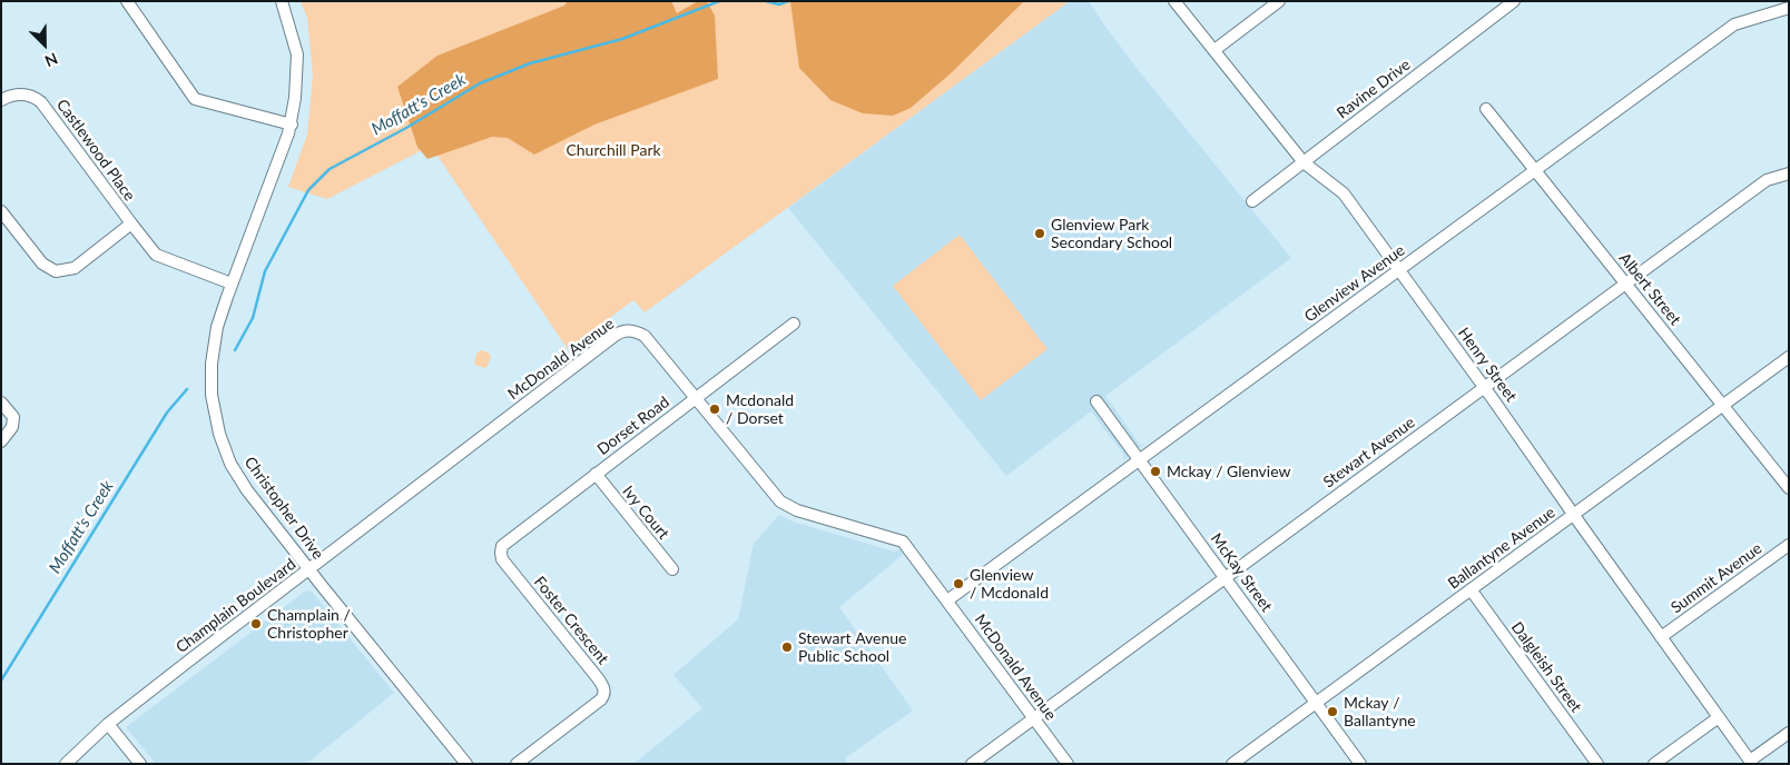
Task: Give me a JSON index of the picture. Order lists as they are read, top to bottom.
{
  "streets": {
    "street": [
      "Ravine Drive",
      "Castlewood Place",
      "Glenview Avenue",
      "Albert Street",
      "McDonald Avenue",
      "Henry Street",
      "Dorset Road",
      "Stewart Avenue",
      "Christopher Drive",
      "Ivy Court",
      "Ballantyne Avenue",
      "McKay Street",
      "Summit Avenue",
      "Champlain Boulevard",
      "Foster Crescent",
      "Dalgleish Street"
    ]
  },
  "crossings": [
    ["Ravine Drive", "Henry Street"],
    ["Castlewood Place", "Christopher Drive"],
    ["Glenview Avenue", "Albert Street"],
    ["Glenview Avenue", "McDonald Avenue"],
    ["Glenview Avenue", "Henry Street"],
    ["Glenview Avenue", "McKay Street"],
    ["Albert Street", "Stewart Avenue"],
    ["Albert Street", "Ballantyne Avenue"],
    ["McDonald Avenue", "Dorset Road"],
    ["McDonald Avenue", "Stewart Avenue"],
    ["McDonald Avenue", "Champlain Boulevard"],
    ["Henry Street", "Stewart Avenue"],
    ["Henry Street", "Ballantyne Avenue"],
    ["Henry Street", "Summit Avenue"],
    ["Dorset Road", "Ivy Court"],
    ["Dorset Road", "Foster Crescent"],
    ["Stewart Avenue", "McKay Street"],
    ["Christopher Drive", "Champlain Boulevard"],
    ["Ballantyne Avenue", "McKay Street"],
    ["Ballantyne Avenue", "Dalgleish Street"]
  ],
  "water": ["Moffatt's Creek"],
  "parks": ["Churchill Park"],
  "places": [
    "Glenview Park Secondary School",
    "Mcdonald / Dorset",
    "Mckay / Glenview",
    "Glenview / Mcdonald",
    "Champlain / Christopher",
    "Stewart Avenue Public School",
    "Mckay / Ballantyne"
  ],
  "north": "bottom right"
}
